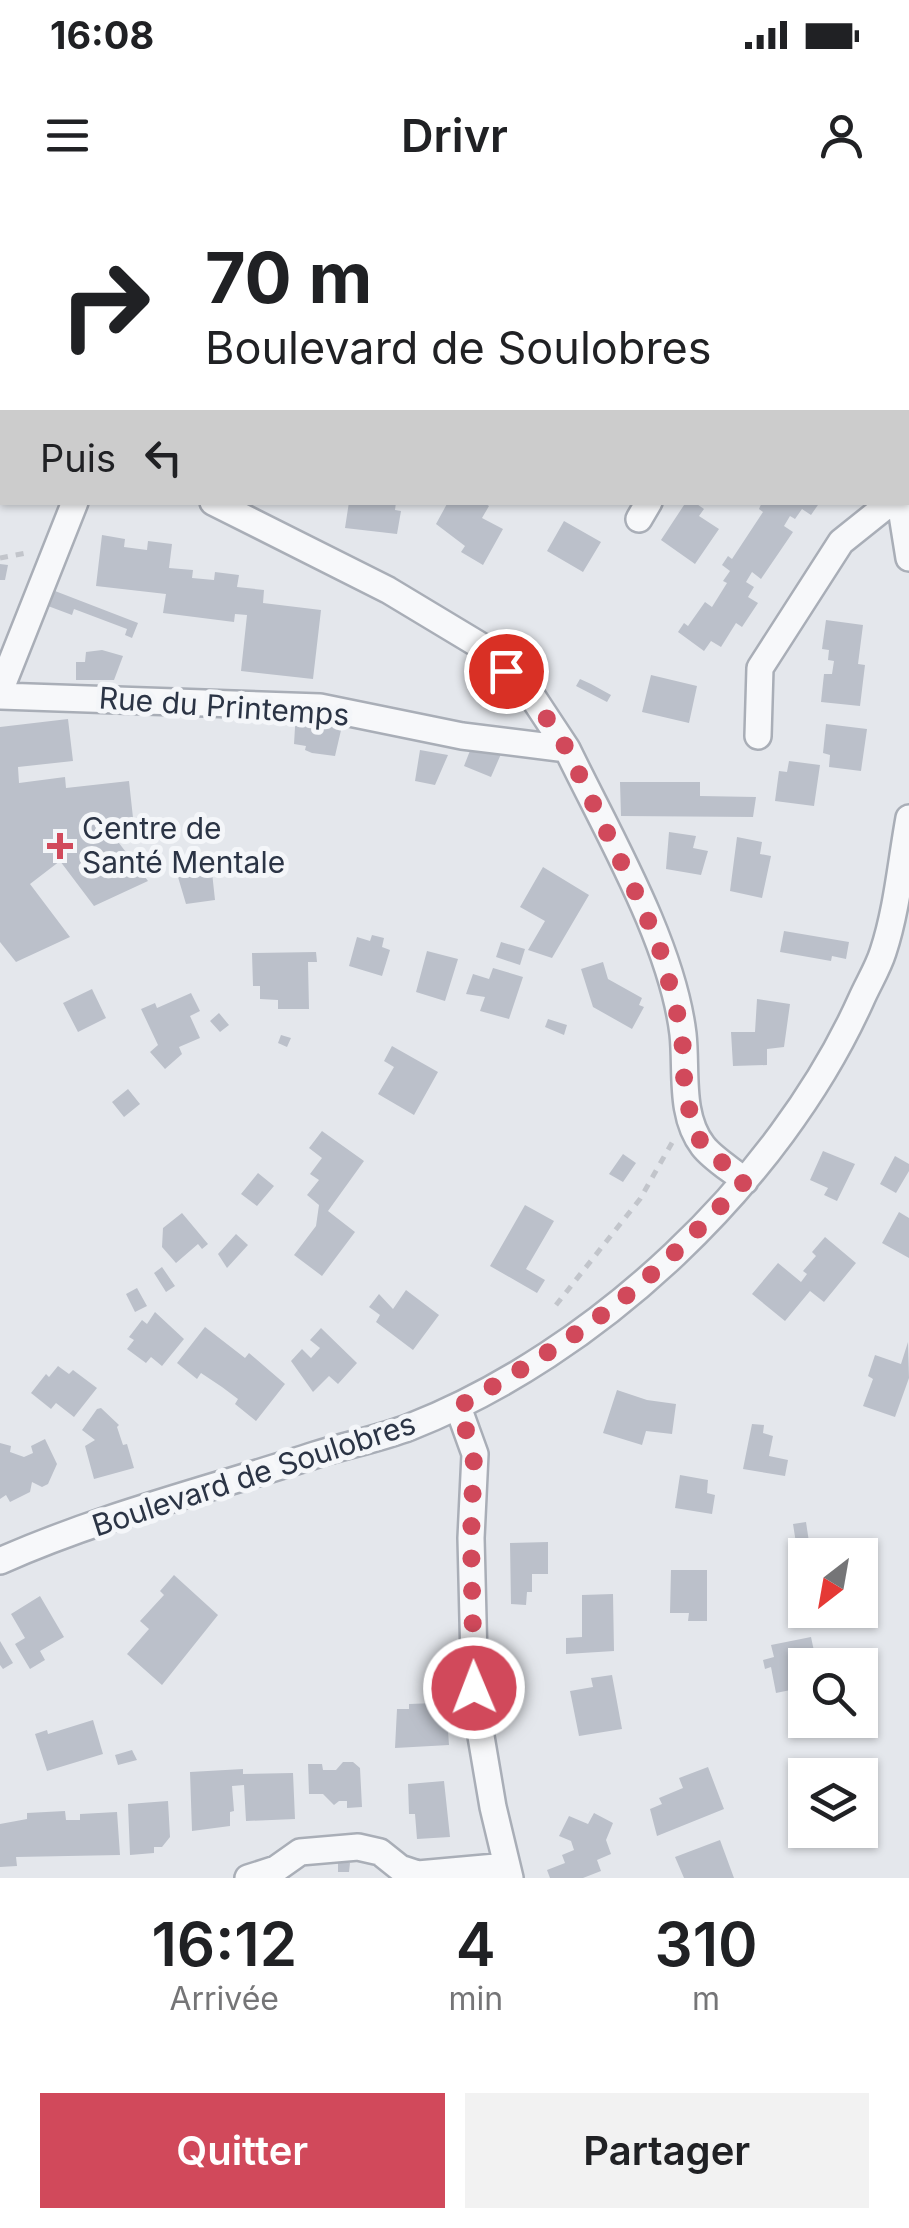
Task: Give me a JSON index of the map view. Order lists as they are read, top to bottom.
{
  "streets": {
    "street": ["Rue du Printemps", "Boulevard de Soulobres"]
  },
  "places": {
    "health": ["Centre de Santé Mentale"]
  },
  "north": "bottom left",
  "page": {
    "status": "16:08",
    "header": "Drivr",
    "turn": ["70 m", "Boulevard de Soulobres"],
    "then": "Puis",
    "eta": [
      "16:12",
      "Arrivée",
      "4",
      "min",
      "310",
      "m"
    ],
    "buttons": ["Quitter", "Partager"]
  }
}
